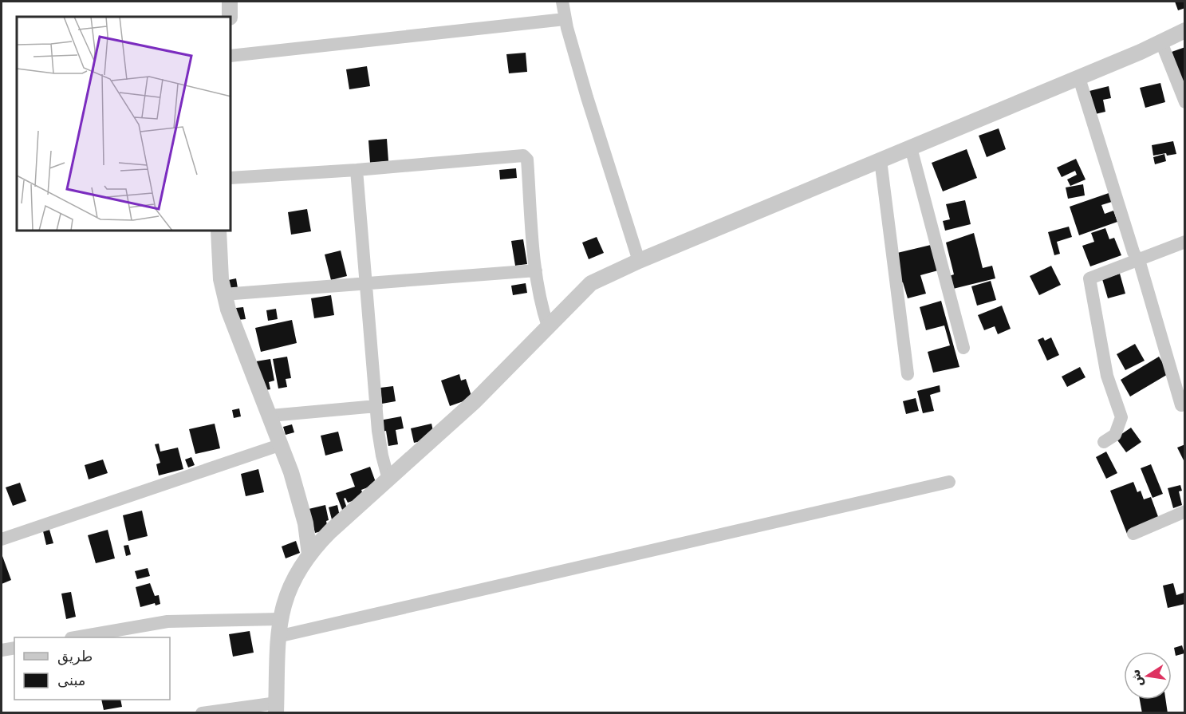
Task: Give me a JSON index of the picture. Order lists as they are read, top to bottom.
{
  "legend": ["طريق", "مبنى"],
  "north": "left"
}
